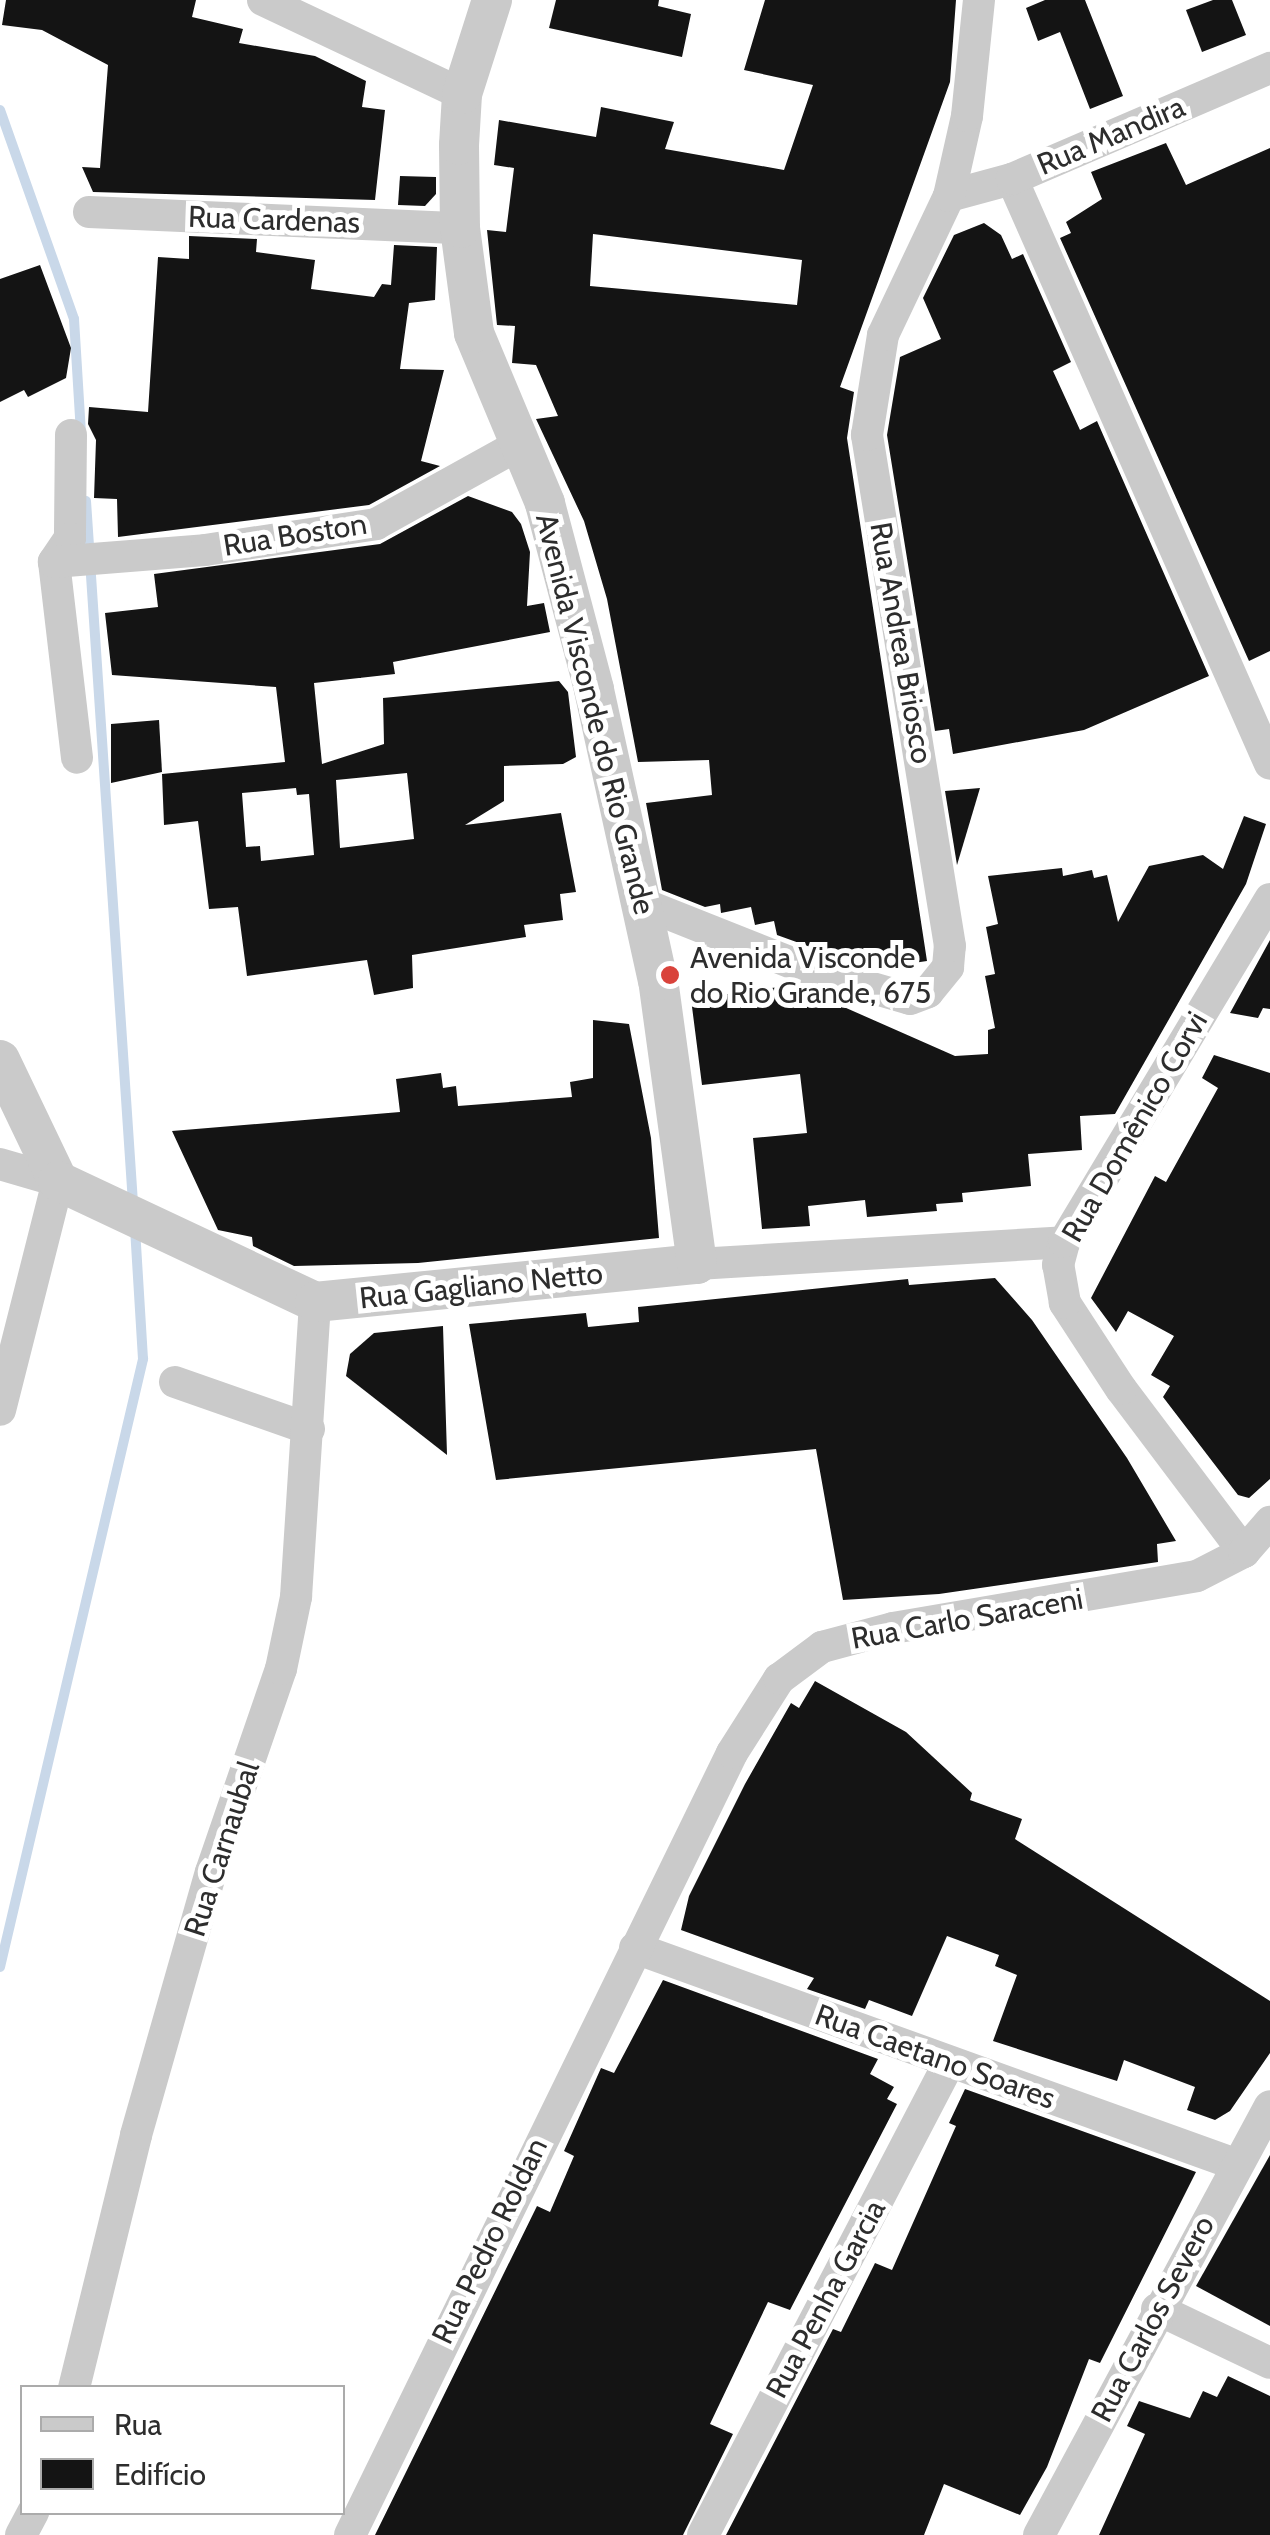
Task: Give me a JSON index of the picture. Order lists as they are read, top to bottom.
{
  "streets": {
    "street": [
      "Rua Mandira",
      "Rua Cardenas",
      "Rua Boston",
      "Rua Andrea Briosco",
      "Avenida Visconde do Rio Grande",
      "Rua Domênico Corvi",
      "Rua Gagliano Netto",
      "Rua Carlo Saraceni",
      "Rua Carnaubal",
      "Rua Caetano Soares",
      "Rua Pedro Roldan",
      "Rua Penha Garcia",
      "Rua Carlos Severo"
    ]
  },
  "crossings": [
    ["Rua Mandira", "Rua Andrea Briosco"],
    ["Rua Cardenas", "Avenida Visconde do Rio Grande"],
    ["Rua Boston", "Avenida Visconde do Rio Grande"],
    ["Rua Andrea Briosco", "Avenida Visconde do Rio Grande"],
    ["Avenida Visconde do Rio Grande", "Rua Gagliano Netto"],
    ["Rua Domênico Corvi", "Rua Gagliano Netto"],
    ["Rua Domênico Corvi", "Rua Carlo Saraceni"],
    ["Rua Gagliano Netto", "Rua Carnaubal"],
    ["Rua Carlo Saraceni", "Rua Caetano Soares"],
    ["Rua Carlo Saraceni", "Rua Pedro Roldan"],
    ["Rua Caetano Soares", "Rua Pedro Roldan"],
    ["Rua Caetano Soares", "Rua Penha Garcia"],
    ["Rua Caetano Soares", "Rua Carlos Severo"]
  ],
  "places": ["Avenida Visconde do Rio Grande, 675"],
  "legend": ["Rua", "Edifício"]
}
